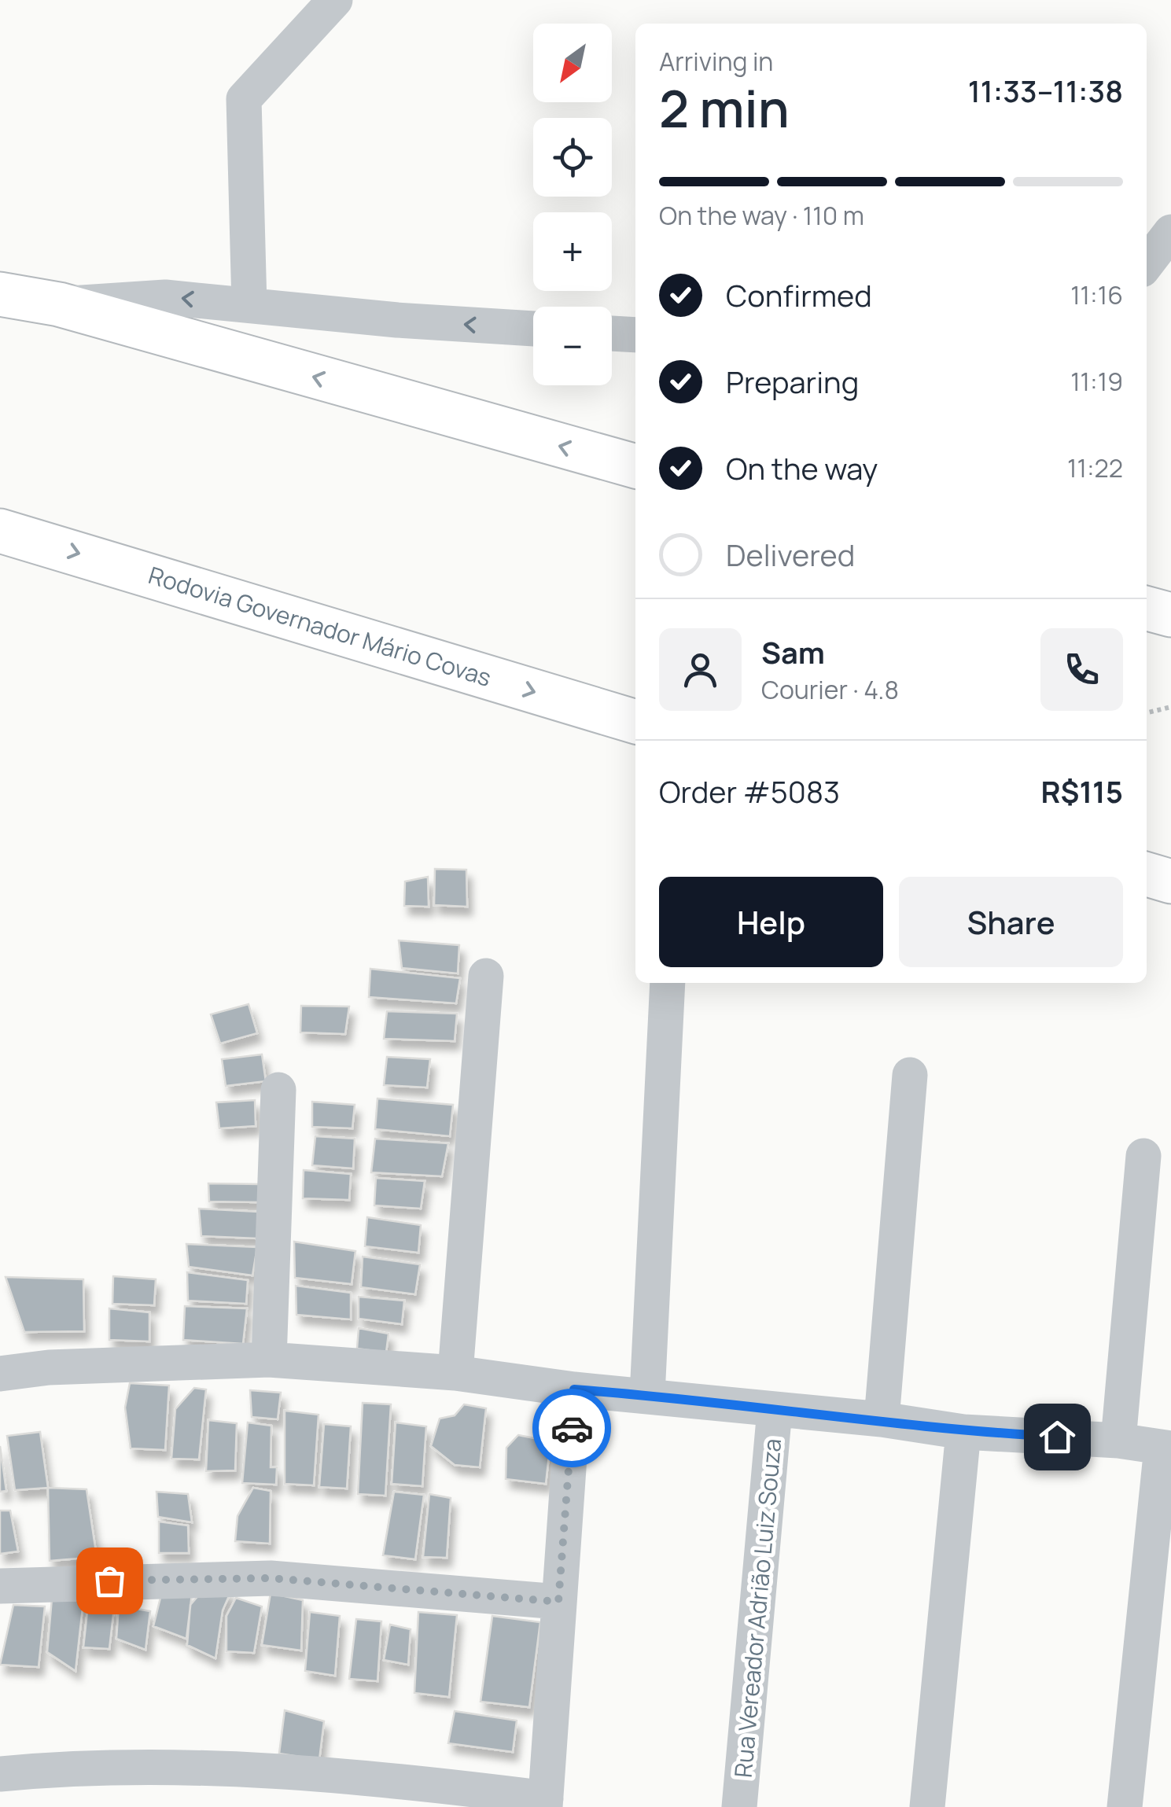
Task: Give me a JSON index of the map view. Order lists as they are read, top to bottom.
{
  "streets": {
    "highway": ["Rodovia Governador Mário Covas"],
    "street": ["Rua Vereador Adrião Luiz Souza"]
  },
  "north": "bottom left",
  "page": {
    "map_buttons": ["+", "−"],
    "heading": ["2 min", "Arriving in", "11:33–11:38"],
    "panel": [
      "Sam",
      "Courier · 4.8",
      "Order #5083",
      "R$115"
    ],
    "bar": "On the way · 110 m",
    "list": [
      ["Confirmed", "11:16"],
      ["Preparing", "11:19"],
      ["On the way", "11:22"],
      "Delivered"
    ],
    "buttons": ["Help", "Share"]
  }
}
